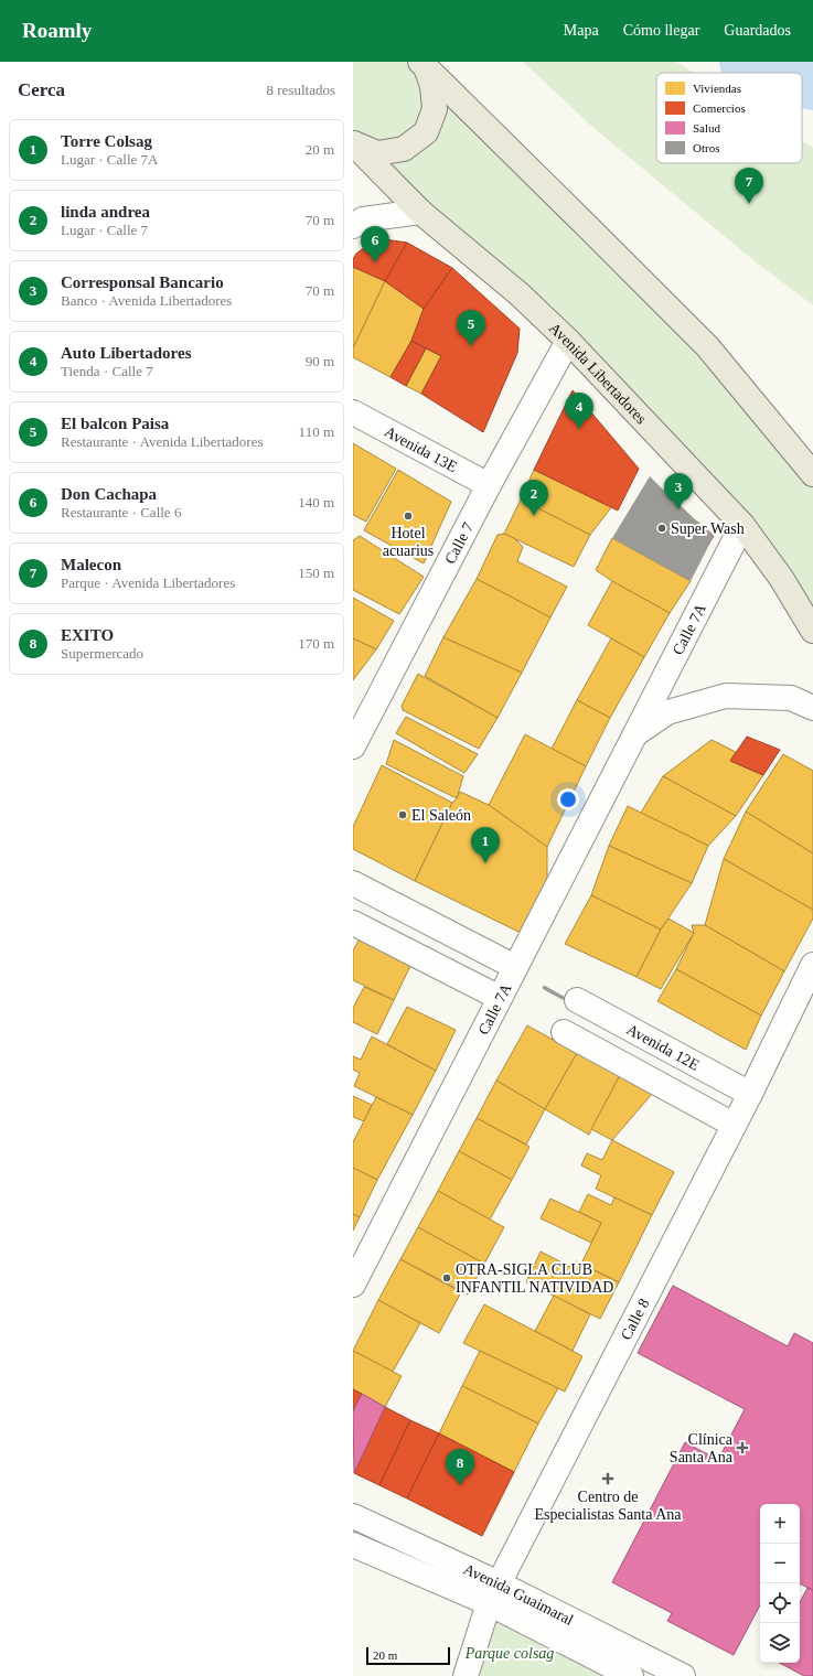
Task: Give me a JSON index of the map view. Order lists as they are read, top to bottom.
{
  "streets": {
    "main road": ["Avenida Libertadores"],
    "street": [
      "Avenida 13E",
      "Calle 7",
      "Calle 7A",
      "Avenida 12E",
      "Calle 8",
      "Avenida Guaimaral"
    ]
  },
  "crossings": [
    ["Avenida Libertadores", "Calle 7"],
    ["Avenida Libertadores", "Calle 7A"],
    ["Avenida 13E", "Calle 7"],
    ["Avenida 12E", "Calle 8"],
    ["Calle 8", "Avenida Guaimaral"]
  ],
  "parks": ["Parque colsag"],
  "places": {
    "other": [
      "Hotel acuarius",
      "Super Wash",
      "El Saleón",
      "OTRA-SIGLA CLUB INFANTIL NATIVIDAD"
    ],
    "health": ["Clínica Santa Ana", "Centro de Especialistas Santa Ana"]
  },
  "legend": [
    "Viviendas",
    "Comercios",
    "Salud",
    "Otros"
  ],
  "scale_bar": "20 m",
  "page": {
    "header": "Roamly",
    "nav": ["Mapa", "Cómo llegar", "Guardados"],
    "heading": ["Cerca", "8 resultados"],
    "list": [
      {
        "mark": "1",
        "name": "Torre Colsag",
        "note": "Lugar · Calle 7A",
        "value": "20 m"
      },
      {
        "mark": "2",
        "name": "linda andrea",
        "note": "Lugar · Calle 7",
        "value": "70 m"
      },
      {
        "mark": "3",
        "name": "Corresponsal Bancario",
        "note": "Banco · Avenida Libertadores",
        "value": "70 m"
      },
      {
        "mark": "4",
        "name": "Auto Libertadores",
        "note": "Tienda · Calle 7",
        "value": "90 m"
      },
      {
        "mark": "5",
        "name": "El balcon Paisa",
        "note": "Restaurante · Avenida Libertadores",
        "value": "110 m"
      },
      {
        "mark": "6",
        "name": "Don Cachapa",
        "note": "Restaurante · Calle 6",
        "value": "140 m"
      },
      {
        "mark": "7",
        "name": "Malecon",
        "note": "Parque · Avenida Libertadores",
        "value": "150 m"
      },
      {
        "mark": "8",
        "name": "EXITO",
        "note": "Supermercado",
        "value": "170 m"
      }
    ],
    "pins": [
      "7",
      "6",
      "5",
      "4",
      "3",
      "2",
      "1",
      "8"
    ],
    "map_buttons": ["+", "−"],
    "scale": "20 m"
  }
}
